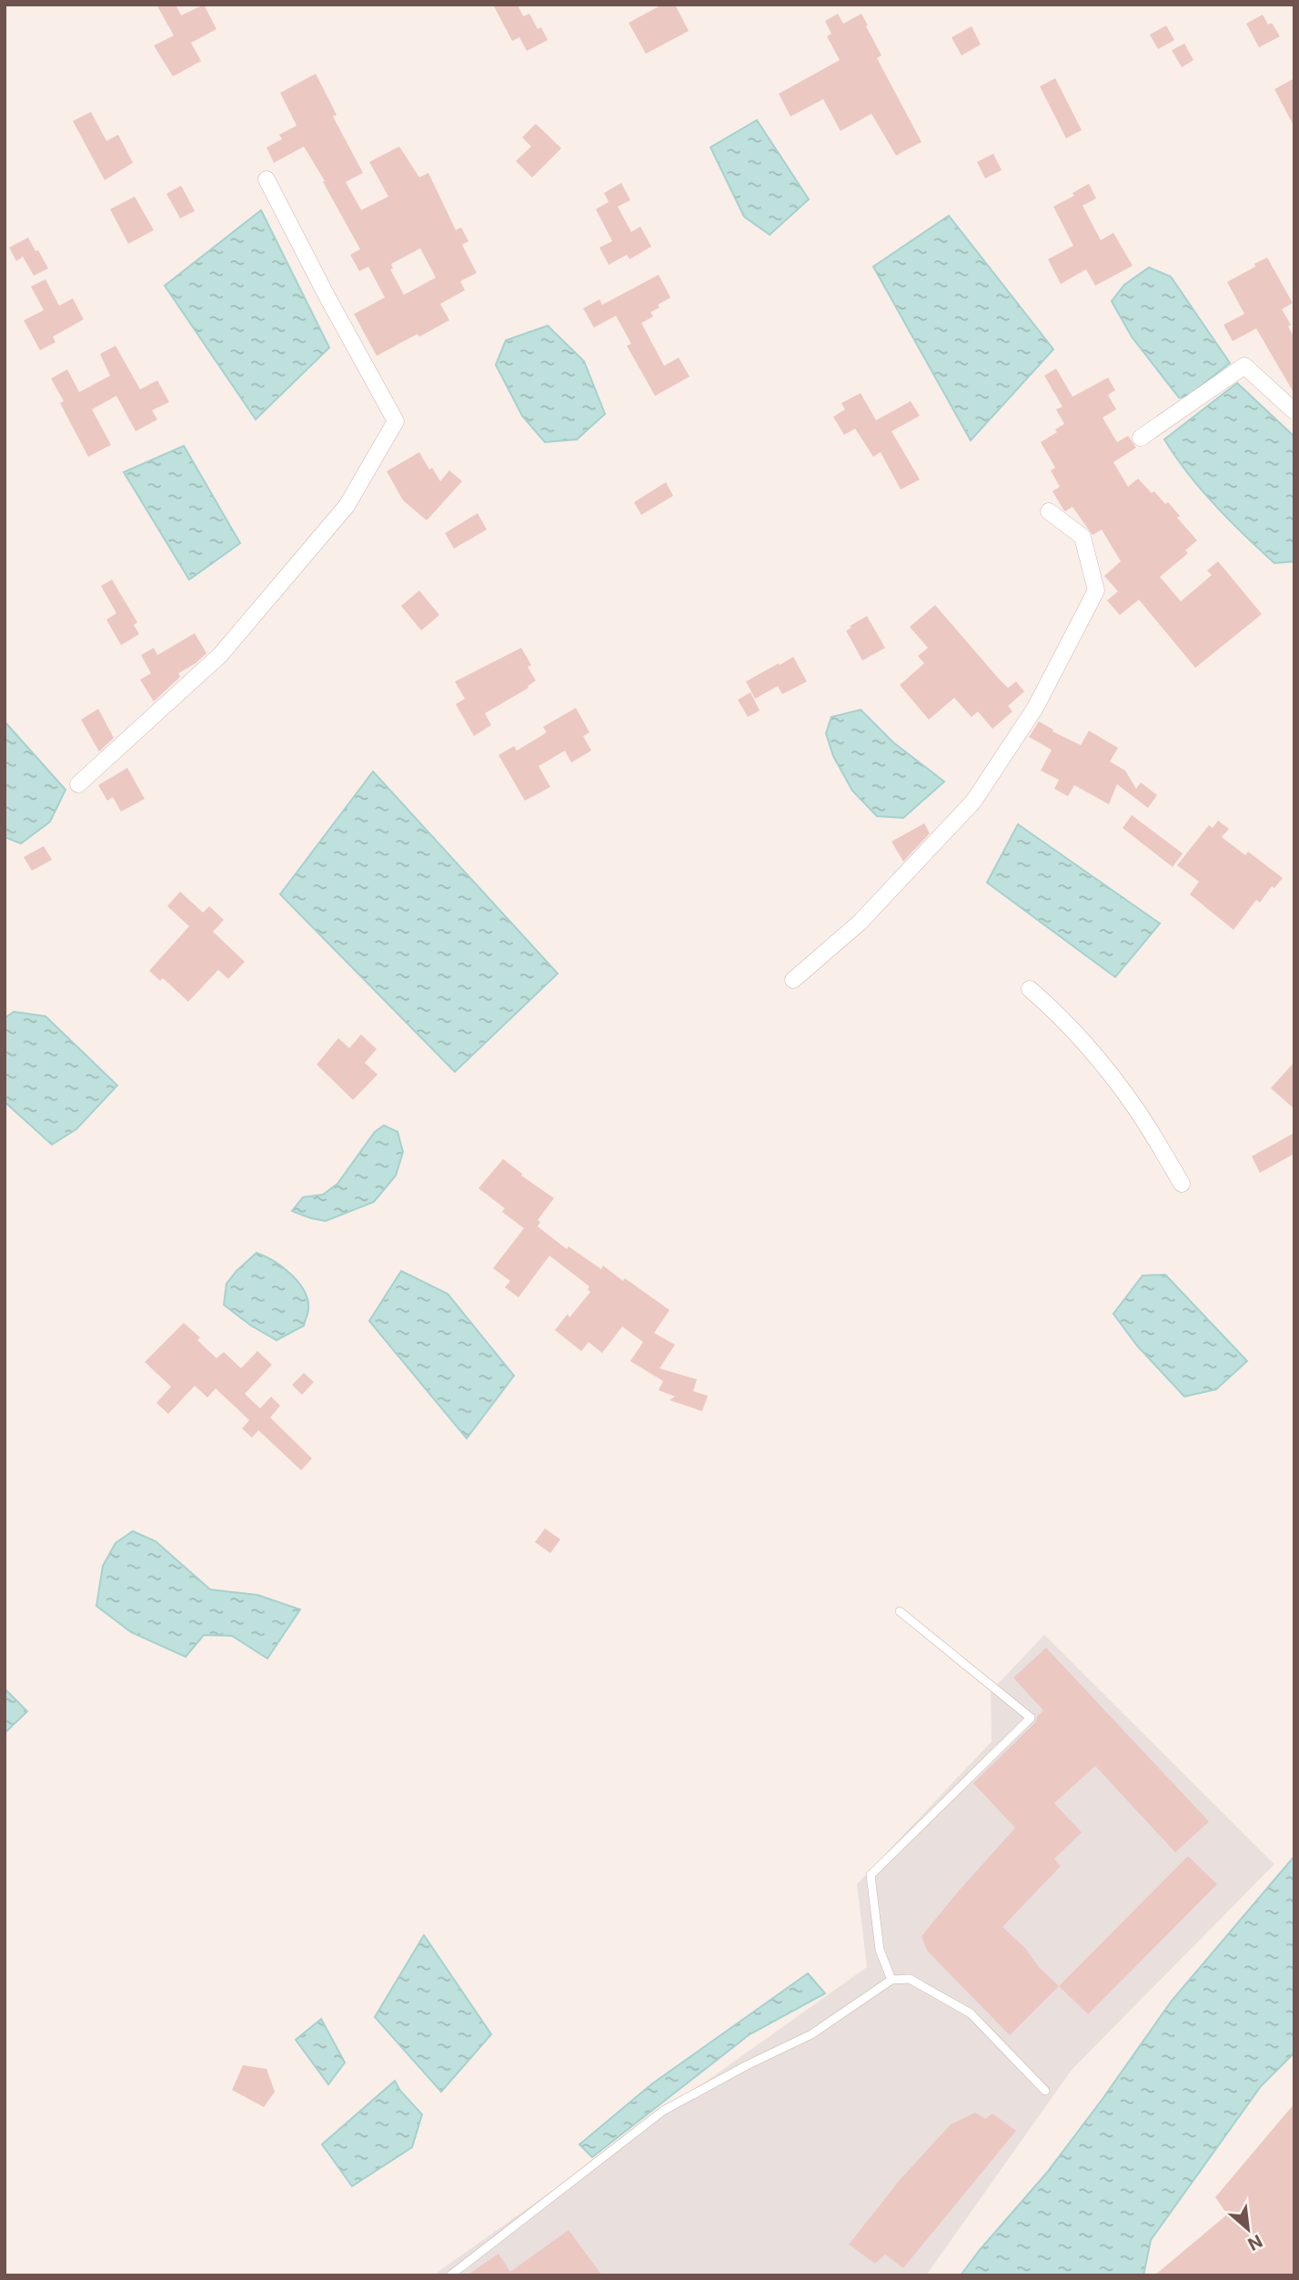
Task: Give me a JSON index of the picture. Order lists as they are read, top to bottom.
{
  "north": "bottom right"
}
